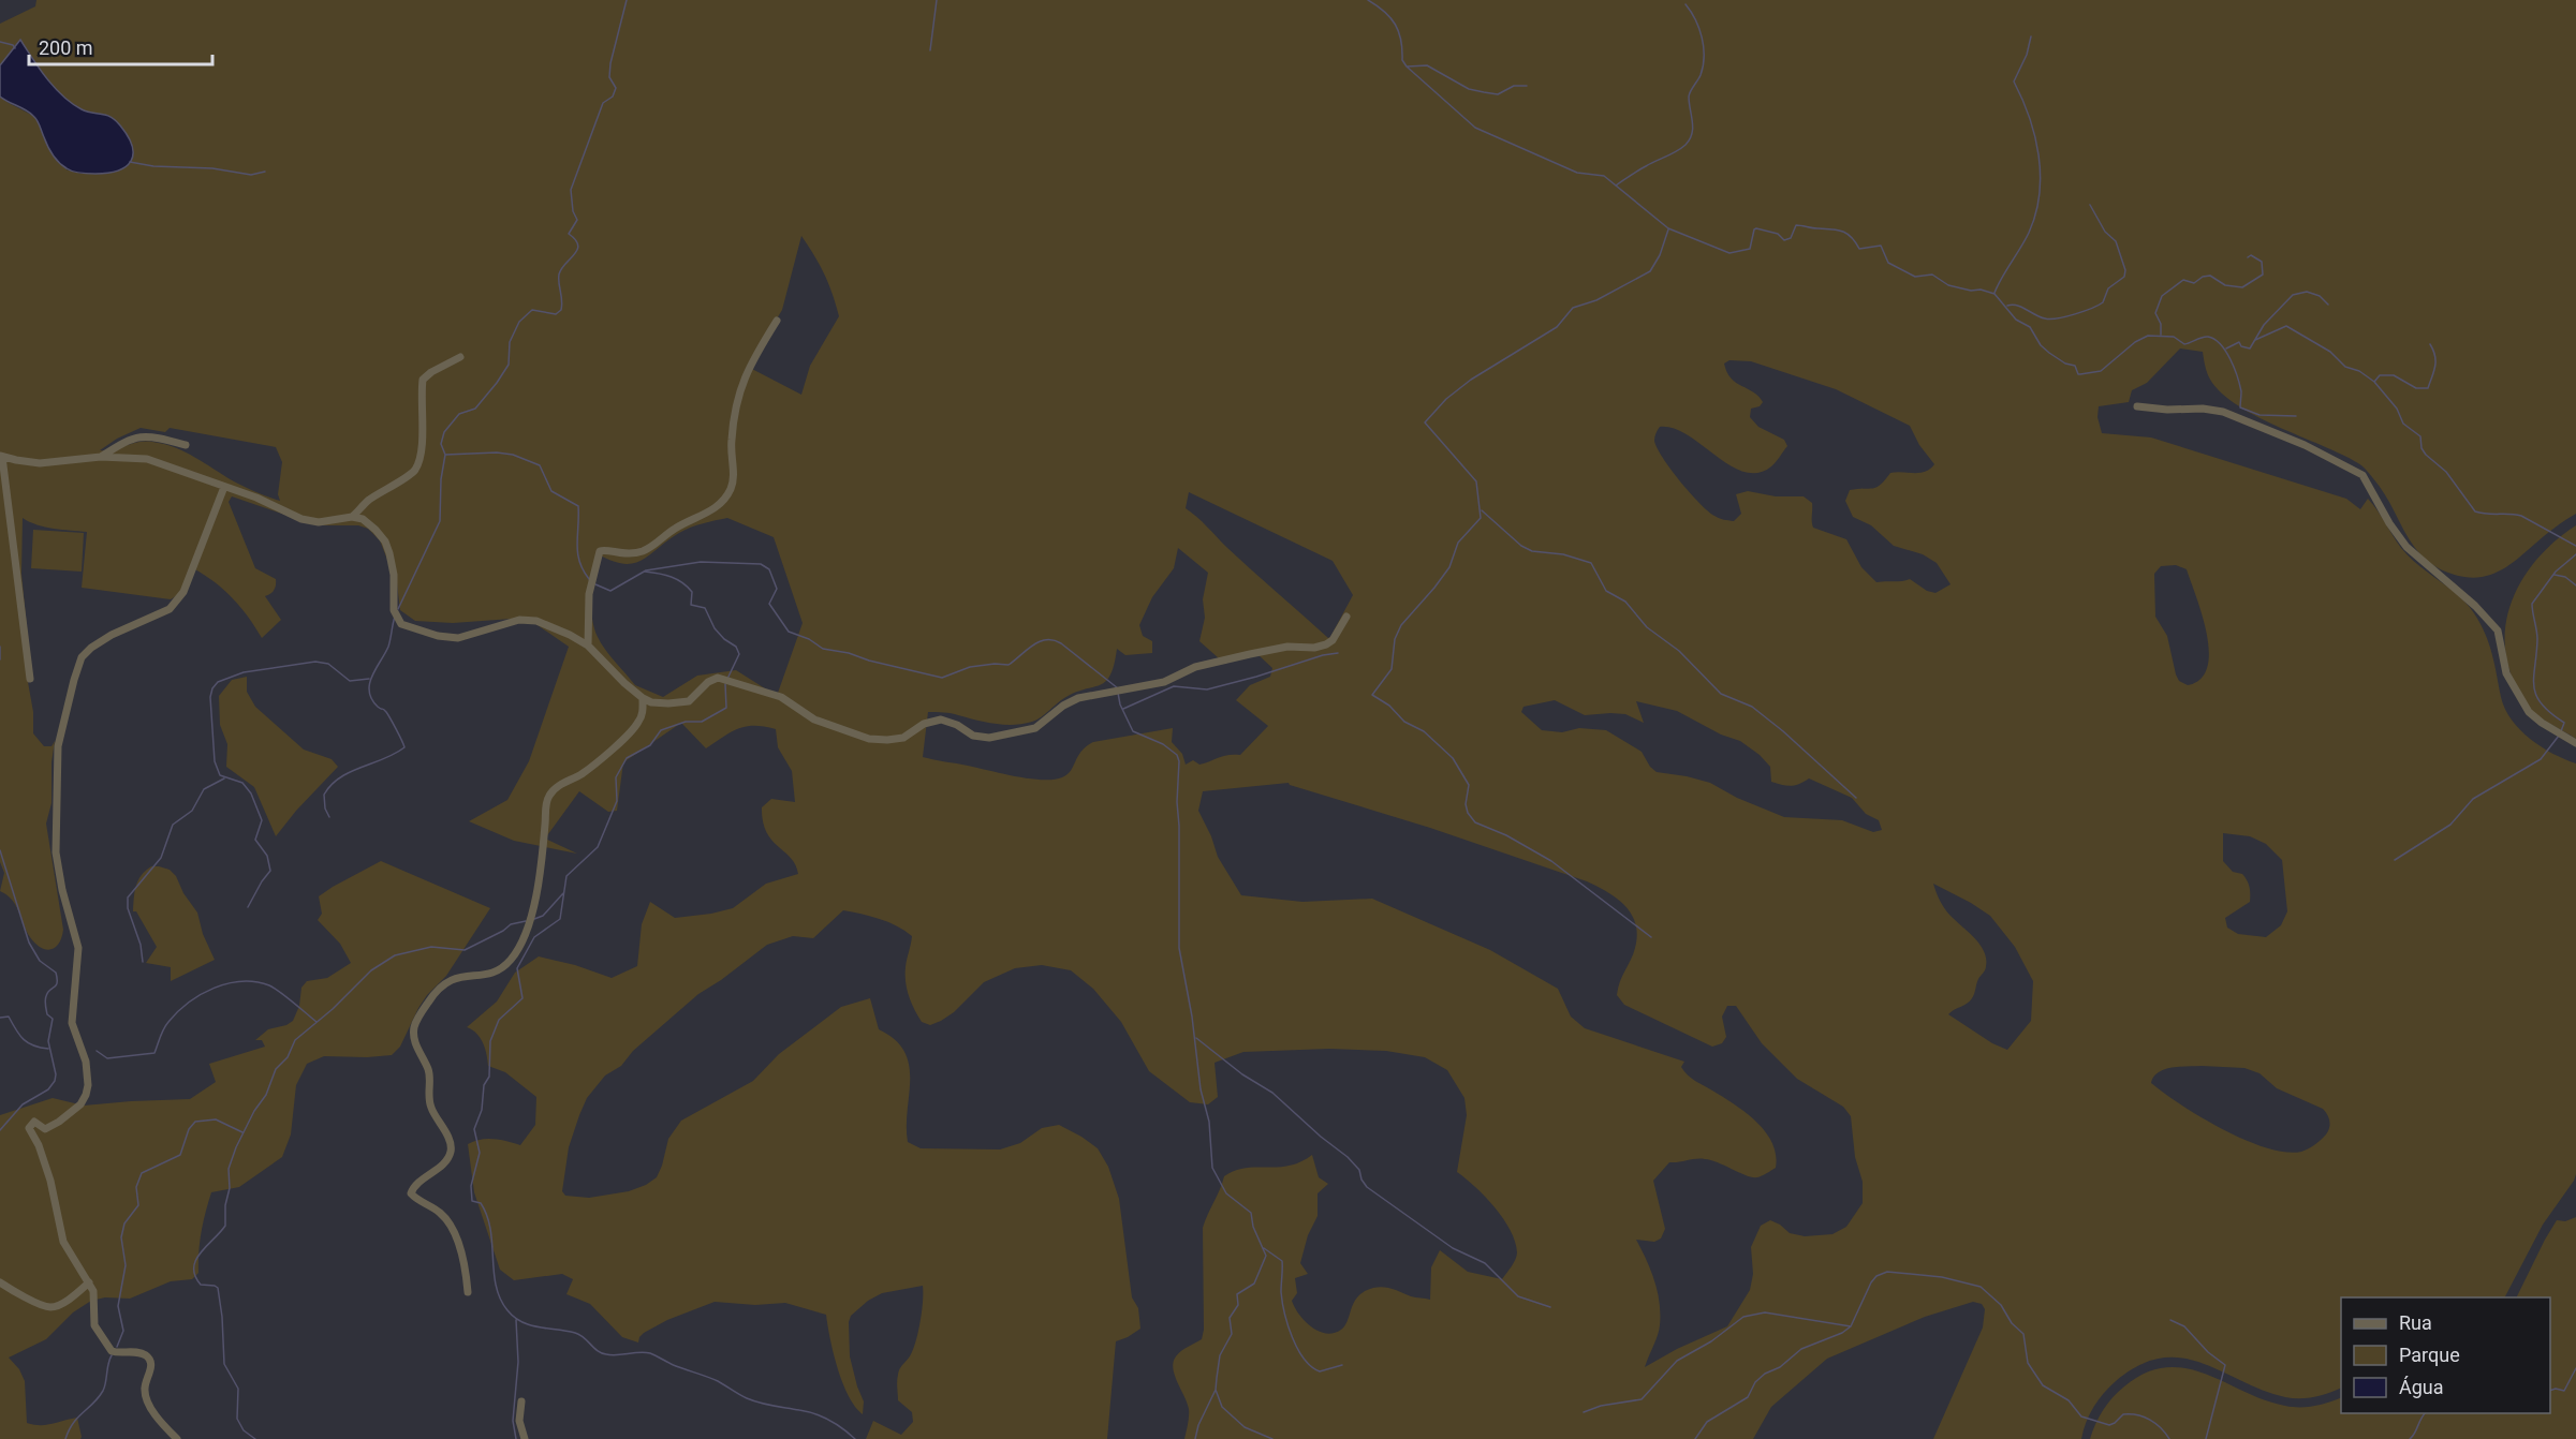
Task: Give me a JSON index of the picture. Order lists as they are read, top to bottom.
{
  "legend": ["Rua", "Parque", "Água"],
  "scale_bar": "200 m"
}
